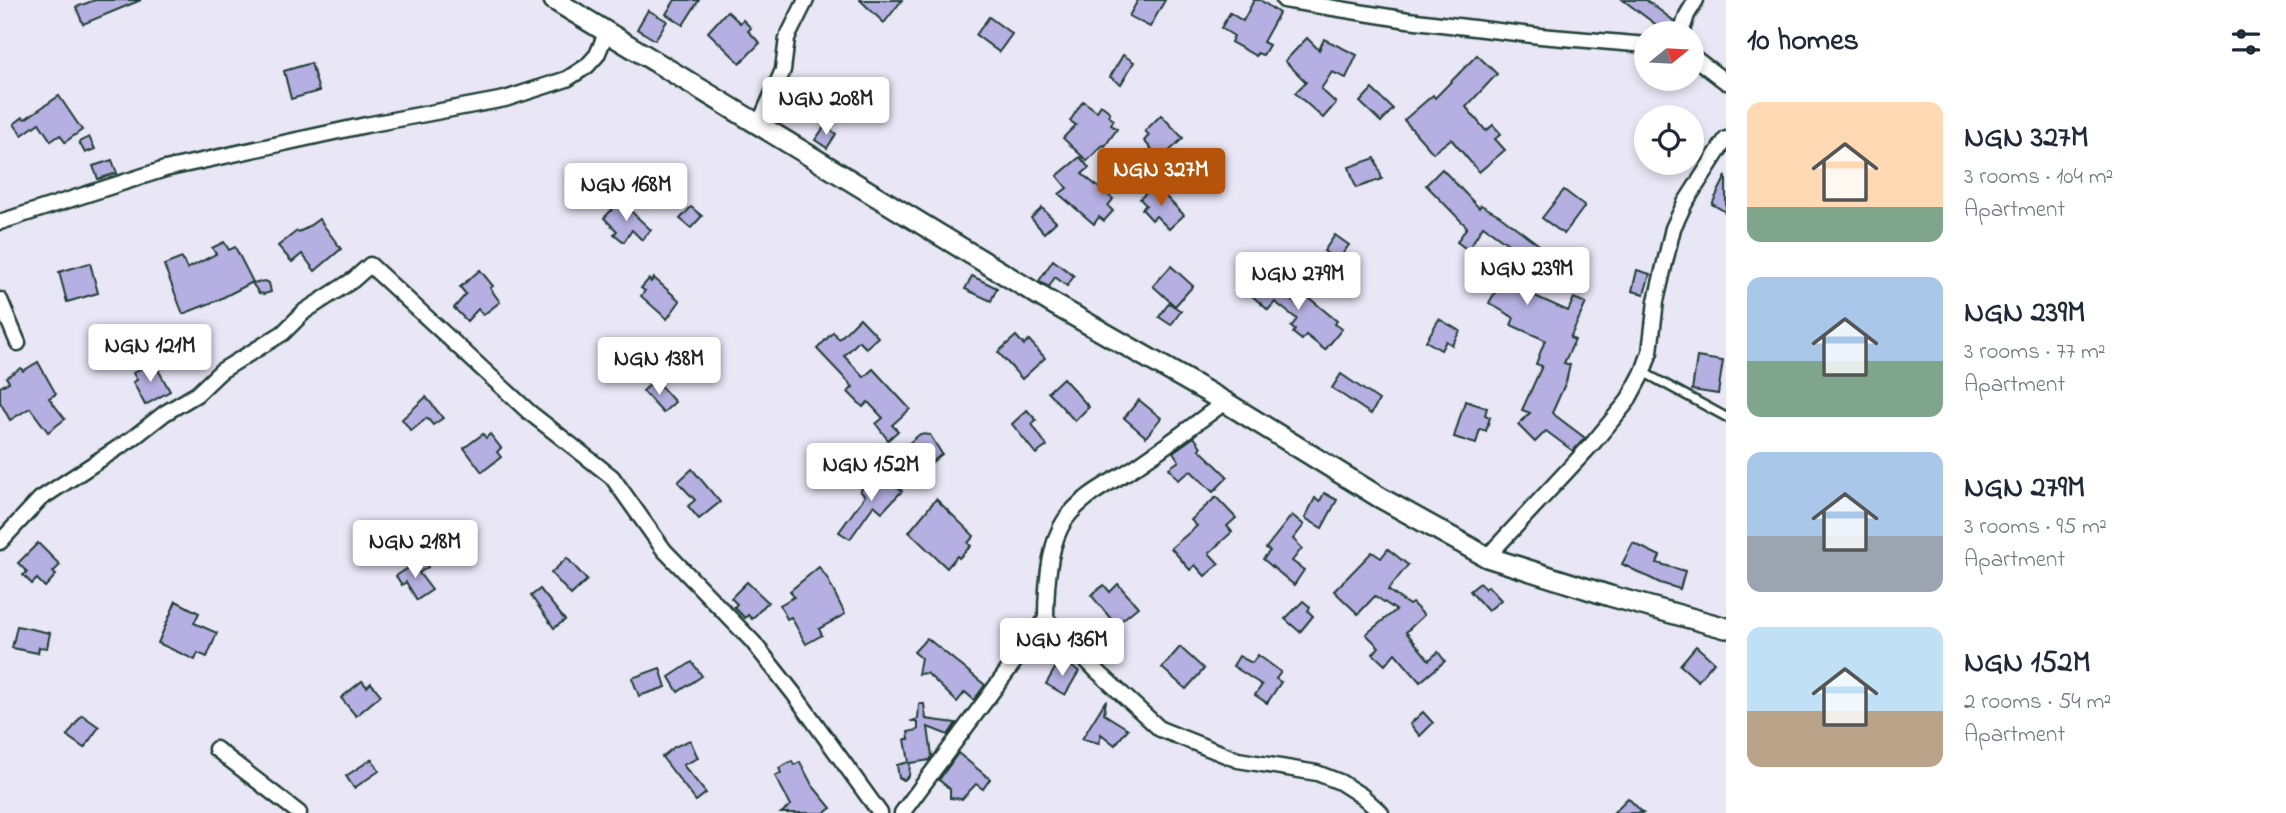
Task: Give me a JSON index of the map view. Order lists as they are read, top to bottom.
{
  "north": "right",
  "page": {
    "heading": "10 homes",
    "price": [
      "NGN 208M",
      "NGN 327M",
      "NGN 168M",
      "NGN 239M",
      "NGN 279M",
      "NGN 121M",
      "NGN 138M",
      "NGN 152M",
      "NGN 218M",
      "NGN 136M"
    ],
    "list": [
      {
        "name": "NGN 327M",
        "note": "3 rooms · 104 m² · Apartment"
      },
      {
        "name": "NGN 239M",
        "note": "3 rooms · 77 m² · Apartment"
      },
      {
        "name": "NGN 279M",
        "note": "3 rooms · 95 m² · Apartment"
      },
      {
        "name": "NGN 152M",
        "note": "2 rooms · 54 m² · Apartment"
      }
    ]
  }
}
